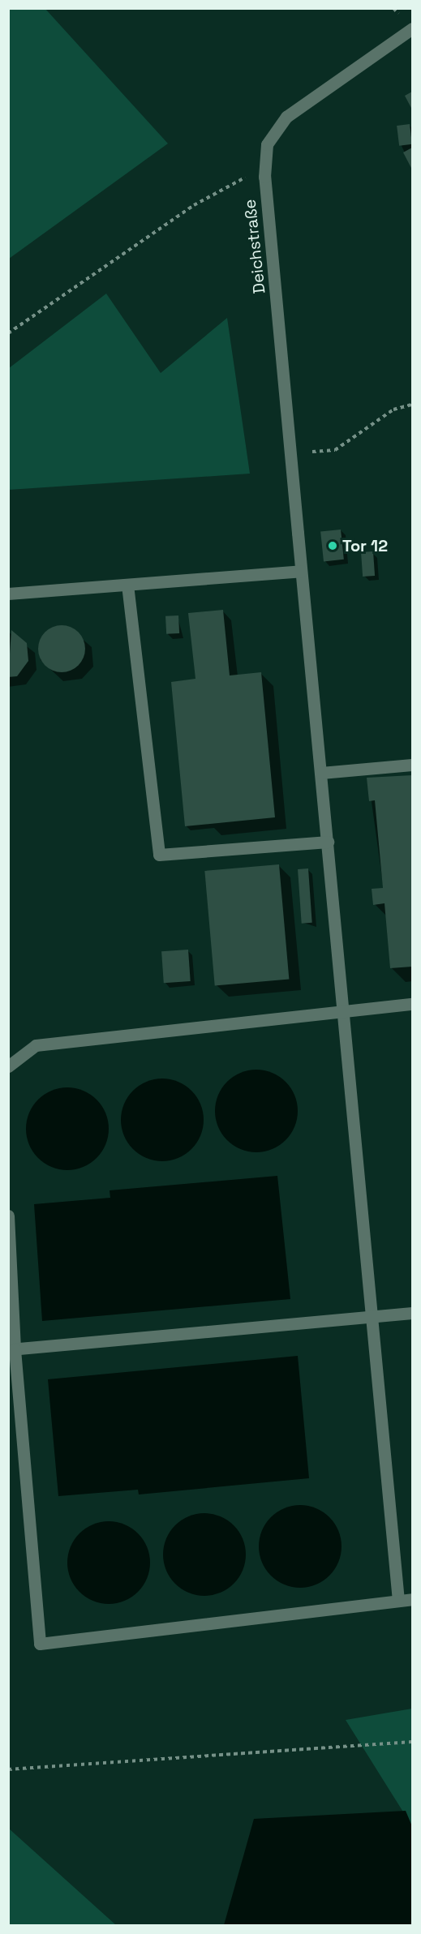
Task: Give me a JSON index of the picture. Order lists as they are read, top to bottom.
{
  "streets": {
    "street": ["Deichstraße"]
  },
  "places": ["Tor 12"]
}
